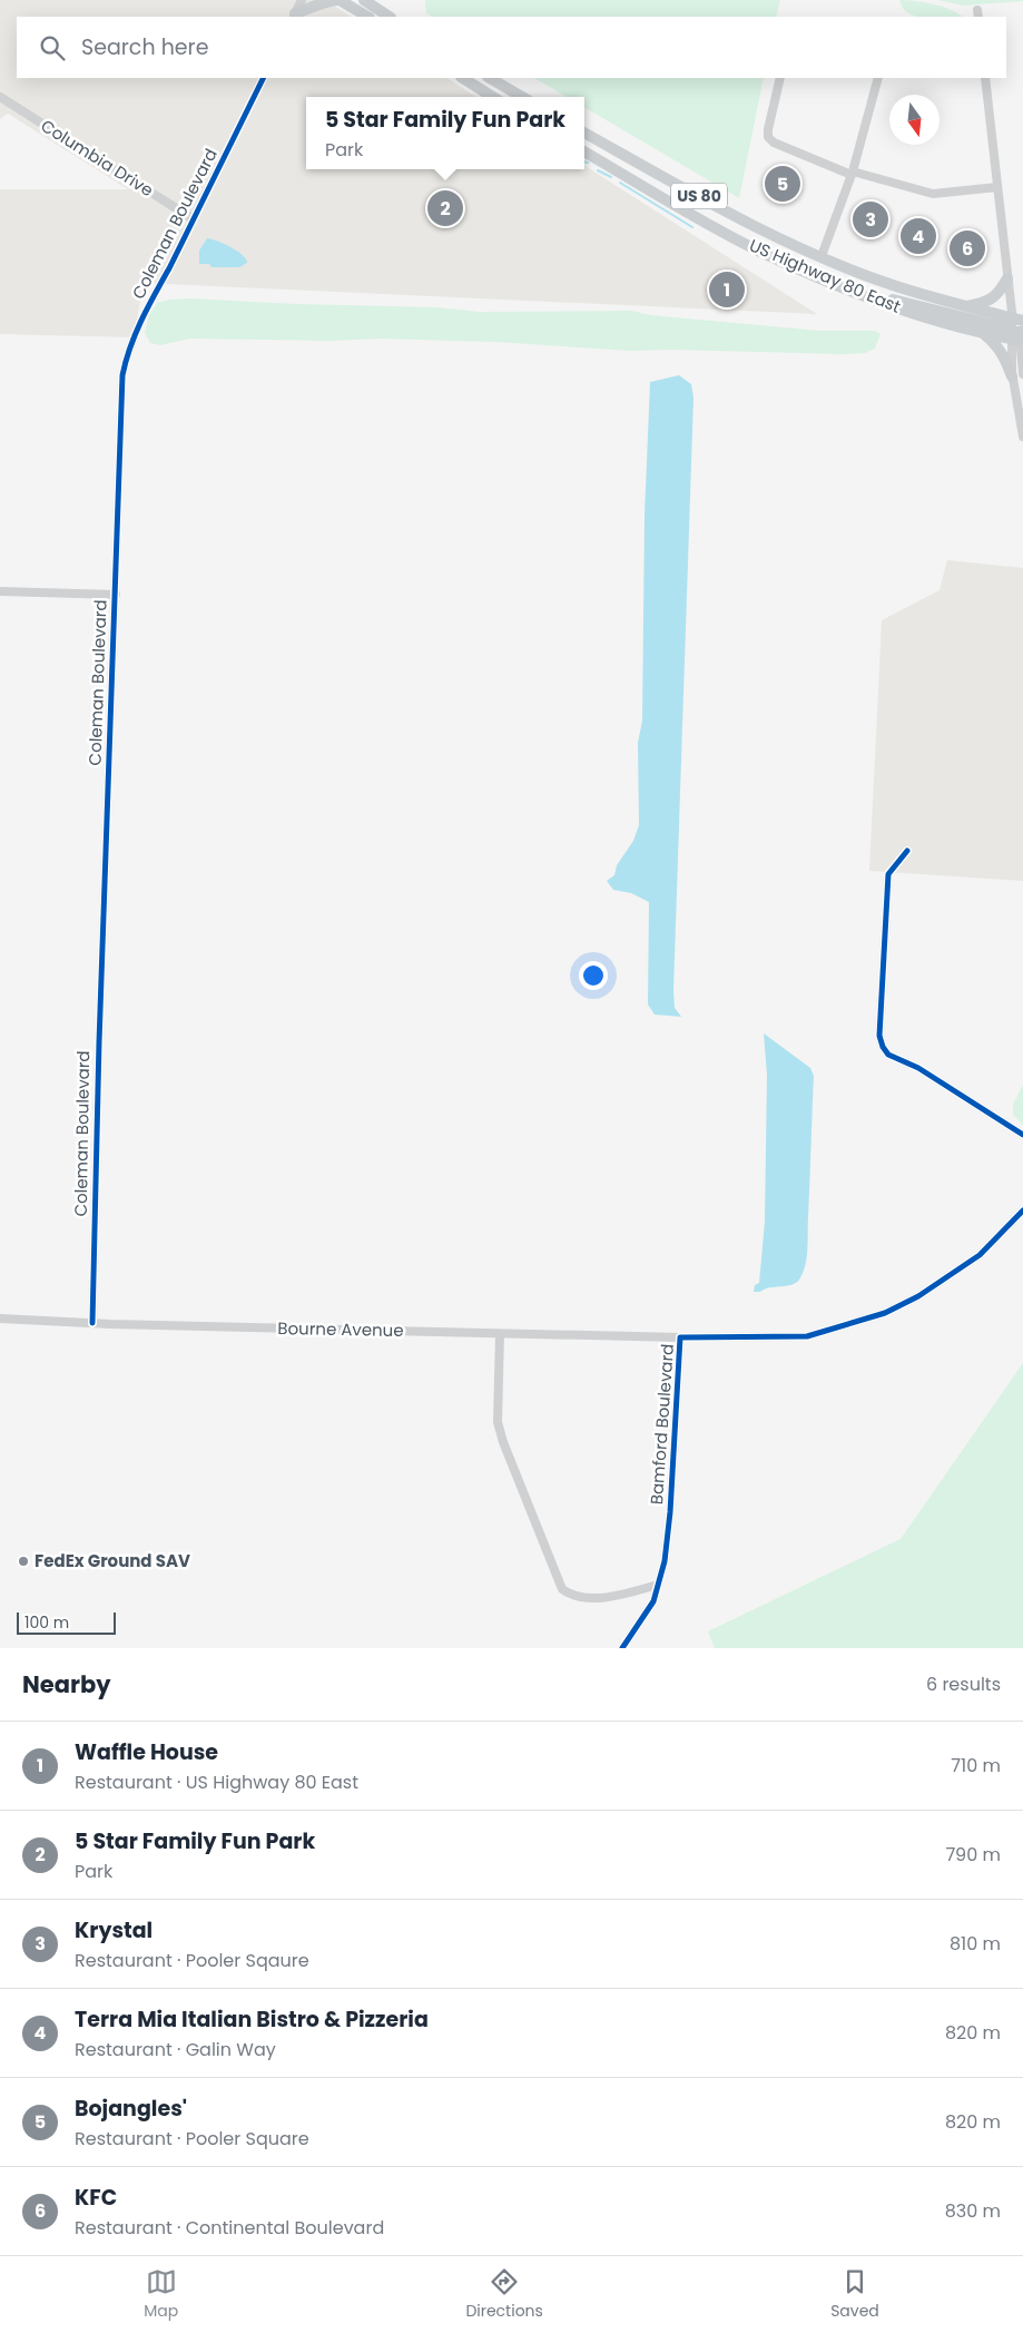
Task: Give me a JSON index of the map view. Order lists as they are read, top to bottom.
{
  "streets": {
    "main road": ["US 80", "US Highway 80 East"],
    "street": [
      "Columbia Drive",
      "Coleman Boulevard",
      "Bourne Avenue",
      "Bamford Boulevard"
    ]
  },
  "crossings": [
    ["Columbia Drive", "Coleman Boulevard"],
    ["Coleman Boulevard", "Bourne Avenue"],
    ["Bourne Avenue", "Bamford Boulevard"]
  ],
  "places": ["FedEx Ground SAV"],
  "scale_bar": "100 m",
  "north": "bottom",
  "page": {
    "search": "Search here",
    "popup": ["5 Star Family Fun Park", "Park"],
    "pins": [
      "5",
      "2",
      "3",
      "4",
      "6",
      "1"
    ],
    "scale": "100 m",
    "heading": ["Nearby", "6 results"],
    "list": [
      {
        "mark": "1",
        "name": "Waffle House",
        "note": "Restaurant · US Highway 80 East",
        "value": "710 m"
      },
      {
        "mark": "2",
        "name": "5 Star Family Fun Park",
        "note": "Park",
        "value": "790 m"
      },
      {
        "mark": "3",
        "name": "Krystal",
        "note": "Restaurant · Pooler Sqaure",
        "value": "810 m"
      },
      {
        "mark": "4",
        "name": "Terra Mia Italian Bistro & Pizzeria",
        "note": "Restaurant · Galin Way",
        "value": "820 m"
      },
      {
        "mark": "5",
        "name": "Bojangles'",
        "note": "Restaurant · Pooler Square",
        "value": "820 m"
      },
      {
        "mark": "6",
        "name": "KFC",
        "note": "Restaurant · Continental Boulevard",
        "value": "830 m"
      }
    ],
    "nav": ["Map", "Directions", "Saved"]
  }
}
